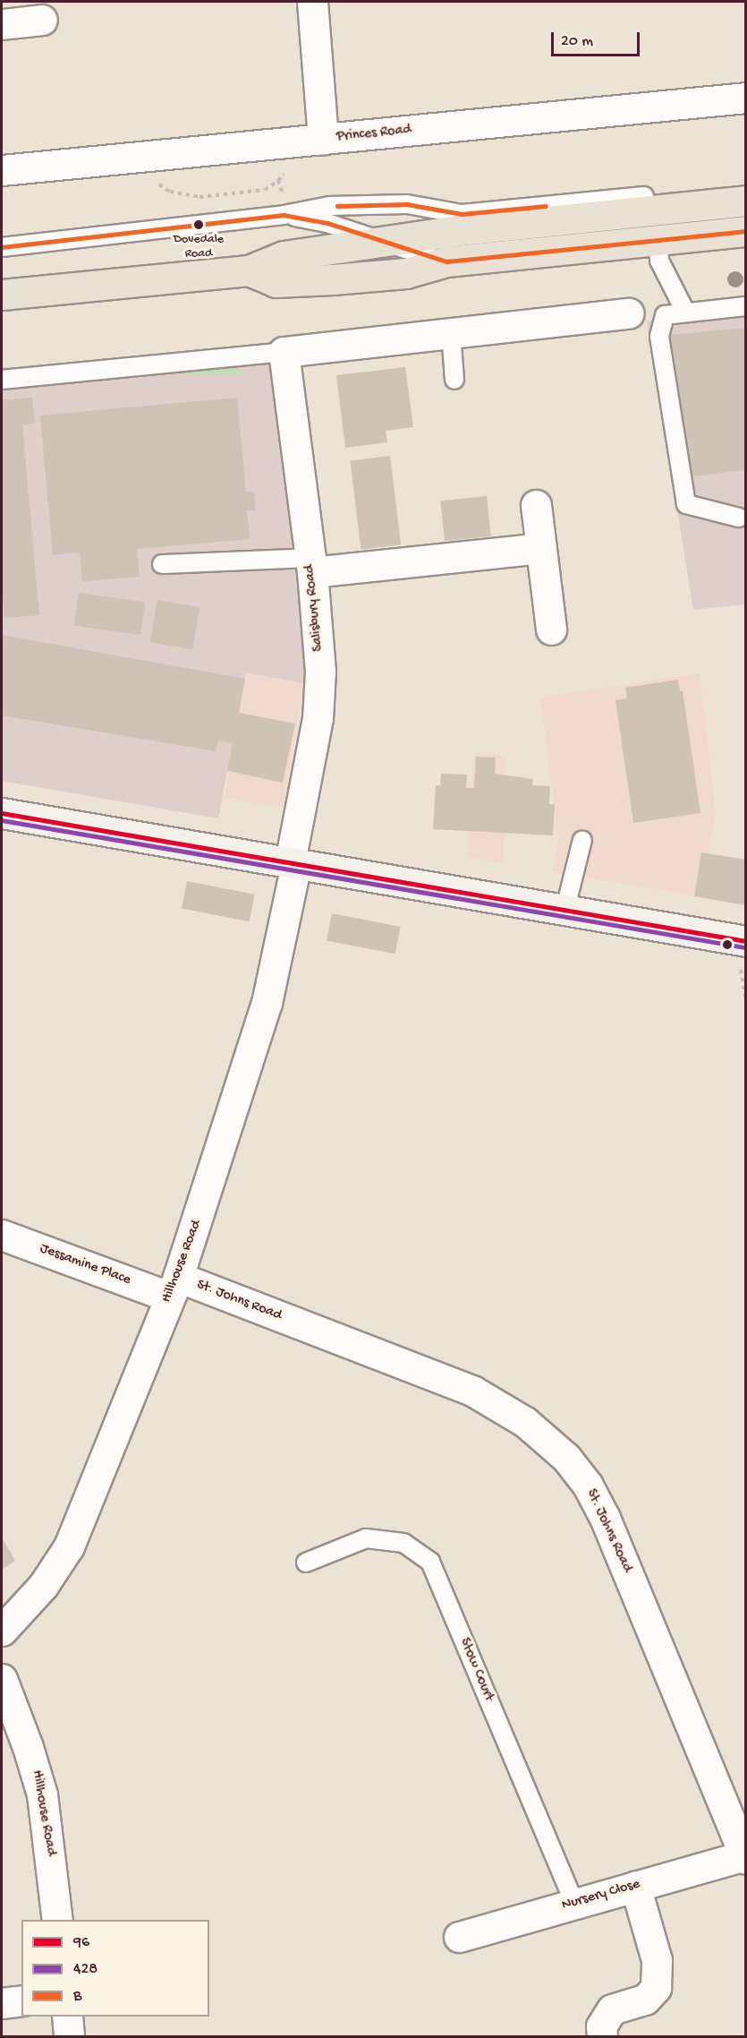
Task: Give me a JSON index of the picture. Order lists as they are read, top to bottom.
{
  "streets": {
    "street": [
      "Princes Road",
      "Salisbury Road",
      "Hillhouse Road",
      "Jessamine Place",
      "St. Johns Road",
      "Nursery Close"
    ],
    "lane": ["Stow Court"]
  },
  "crossings": [
    ["Salisbury Road", "Hillhouse Road"],
    ["Hillhouse Road", "Jessamine Place"],
    ["Hillhouse Road", "St. Johns Road"],
    ["Jessamine Place", "St. Johns Road"],
    ["St. Johns Road", "Nursery Close"],
    ["Stow Court", "Nursery Close"]
  ],
  "places": ["Dovedale Road"],
  "lines": ["transit line B", "transit line 96", "transit line 428"],
  "legend": ["96", "428", "B"],
  "scale_bar": "20 m"
}
